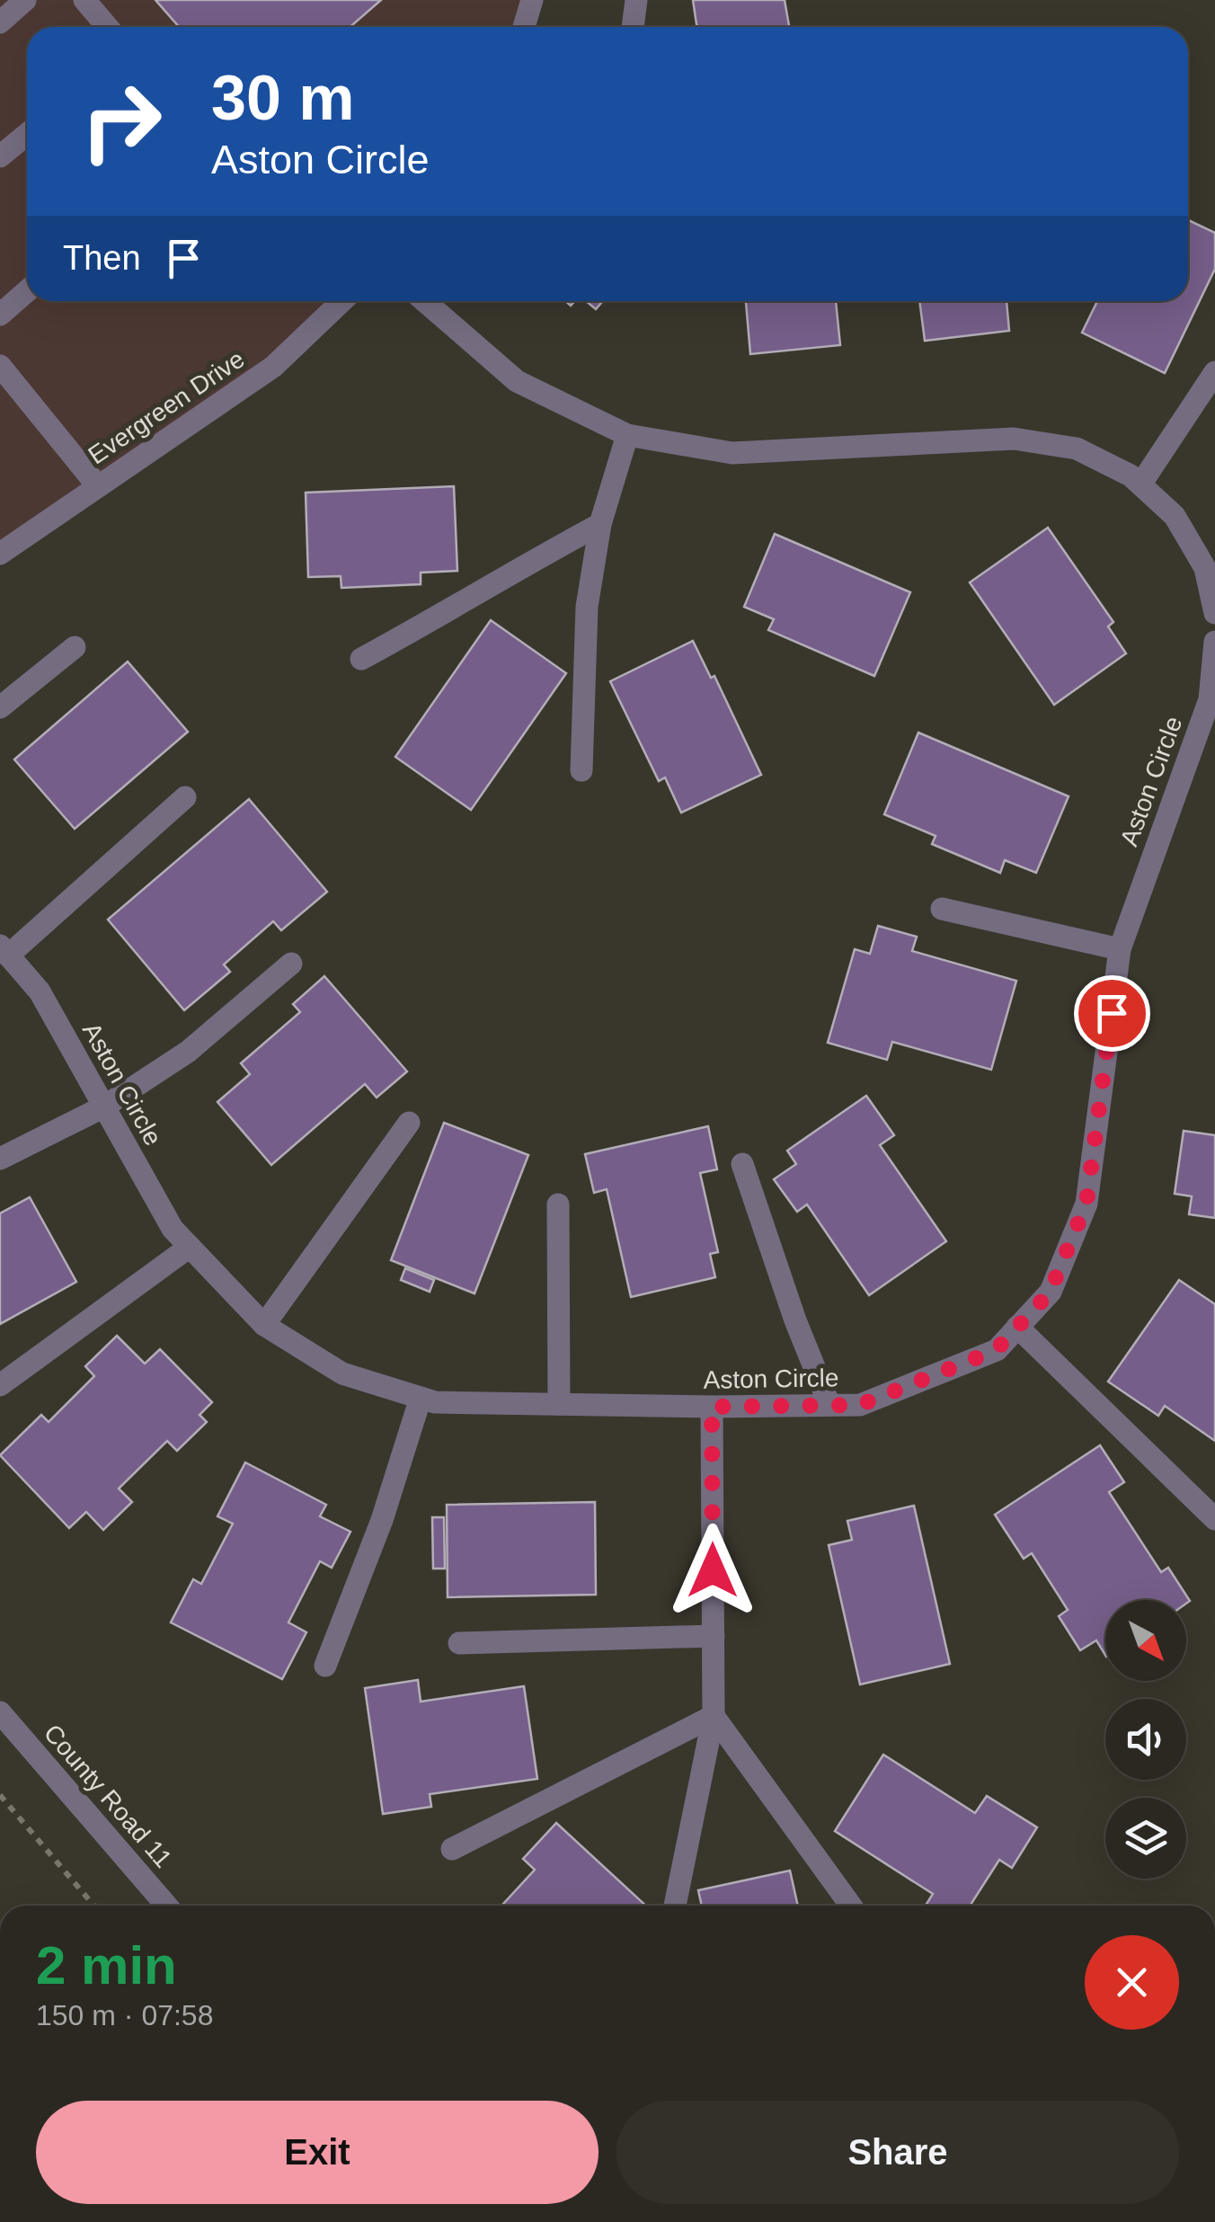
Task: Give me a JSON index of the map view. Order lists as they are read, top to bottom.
{
  "streets": {
    "street": ["Evergreen Drive", "Aston Circle", "County Road 11"]
  },
  "north": "bottom right",
  "page": {
    "turn": ["30 m", "Aston Circle"],
    "then": "Then",
    "heading": ["2 min", "150 m · 07:58"],
    "buttons": ["Exit", "Share"]
  }
}
